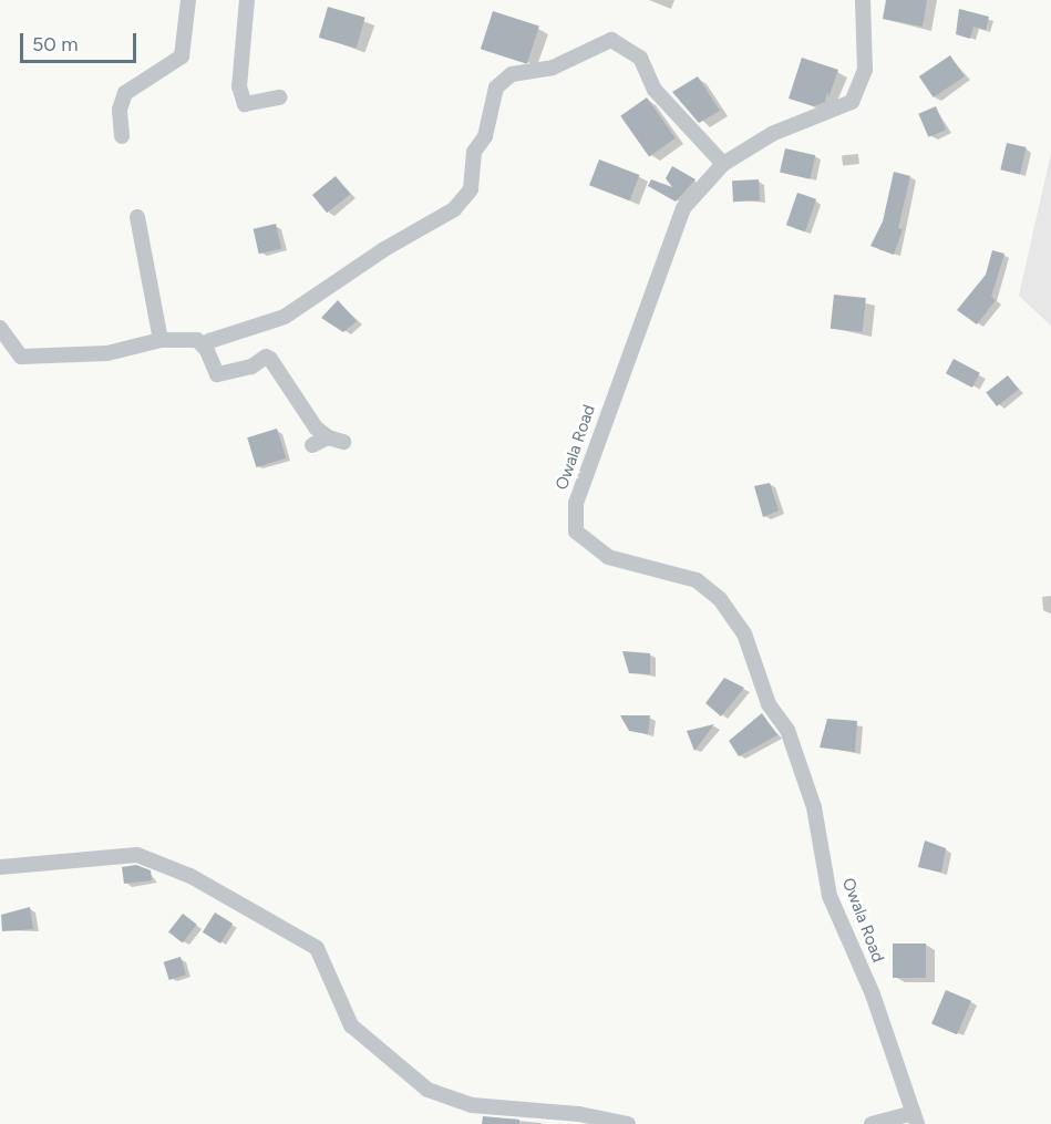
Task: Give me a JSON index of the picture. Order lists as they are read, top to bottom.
{
  "streets": {
    "street": ["Owala Road"]
  },
  "scale_bar": "50 m"
}
